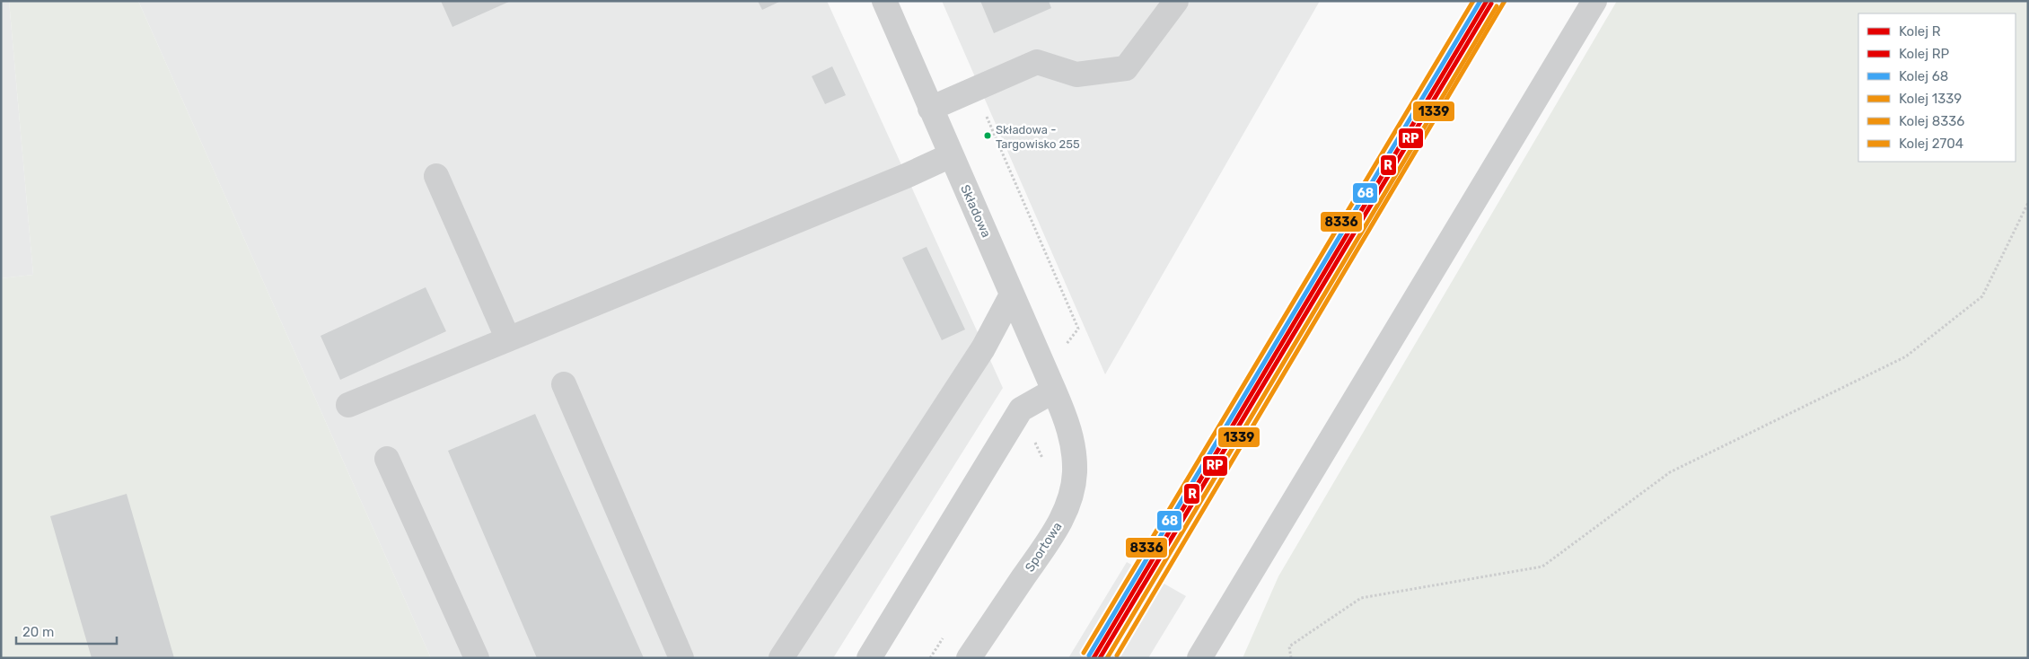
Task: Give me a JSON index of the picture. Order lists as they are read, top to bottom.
{
  "streets": {
    "street": ["Składowa", "Sportowa"]
  },
  "crossings": [
    ["Składowa", "Sportowa"]
  ],
  "places": ["Składowa - Targowisko 255"],
  "lines": [
    "rail line R",
    "rail line 68",
    "rail line 8336",
    "rail line 2704",
    "rail line RP",
    "rail line 1339"
  ],
  "legend": [
    "Kolej R",
    "Kolej RP",
    "Kolej 68",
    "Kolej 1339",
    "Kolej 8336",
    "Kolej 2704"
  ],
  "scale_bar": "20 m"
}
